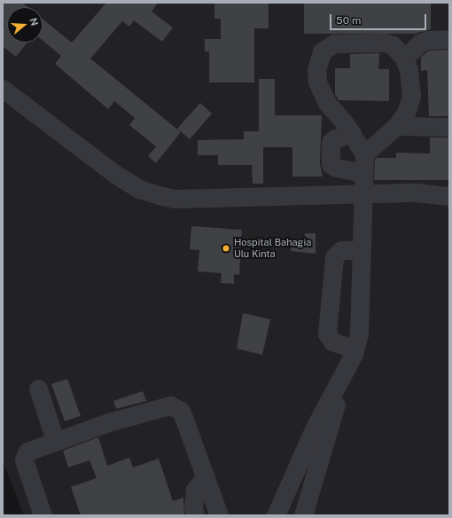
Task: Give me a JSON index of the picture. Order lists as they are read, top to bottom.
{
  "places": ["Hospital Bahagia Ulu Kinta"],
  "scale_bar": "50 m",
  "north": "right"
}
